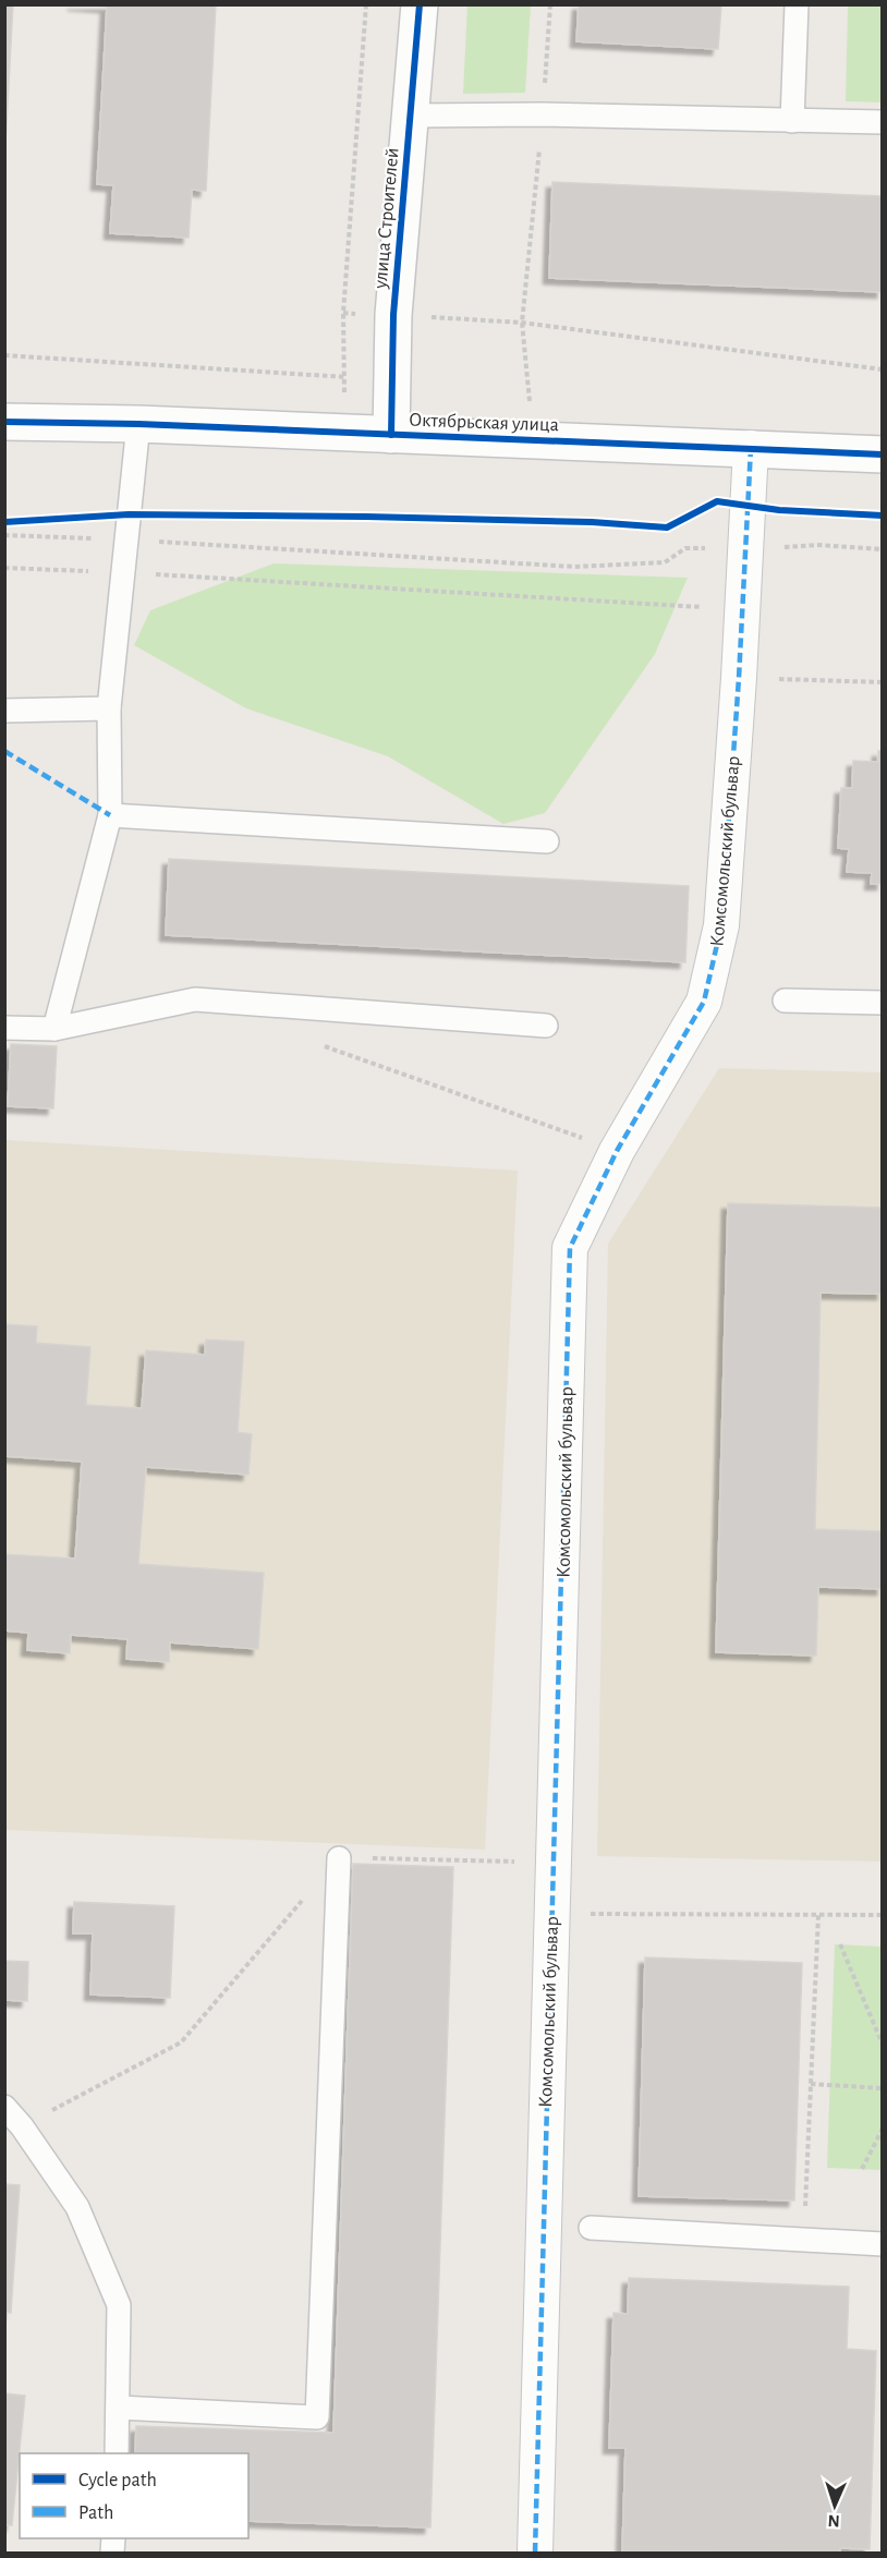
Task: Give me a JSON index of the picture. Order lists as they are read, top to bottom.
{
  "streets": {
    "street": ["улица Строителей", "Октябрьская улица", "Комсомольский бульвар"]
  },
  "crossings": [
    ["улица Строителей", "Октябрьская улица"],
    ["Октябрьская улица", "Комсомольский бульвар"]
  ],
  "legend": ["Cycle path", "Path"],
  "north": "bottom"
}
